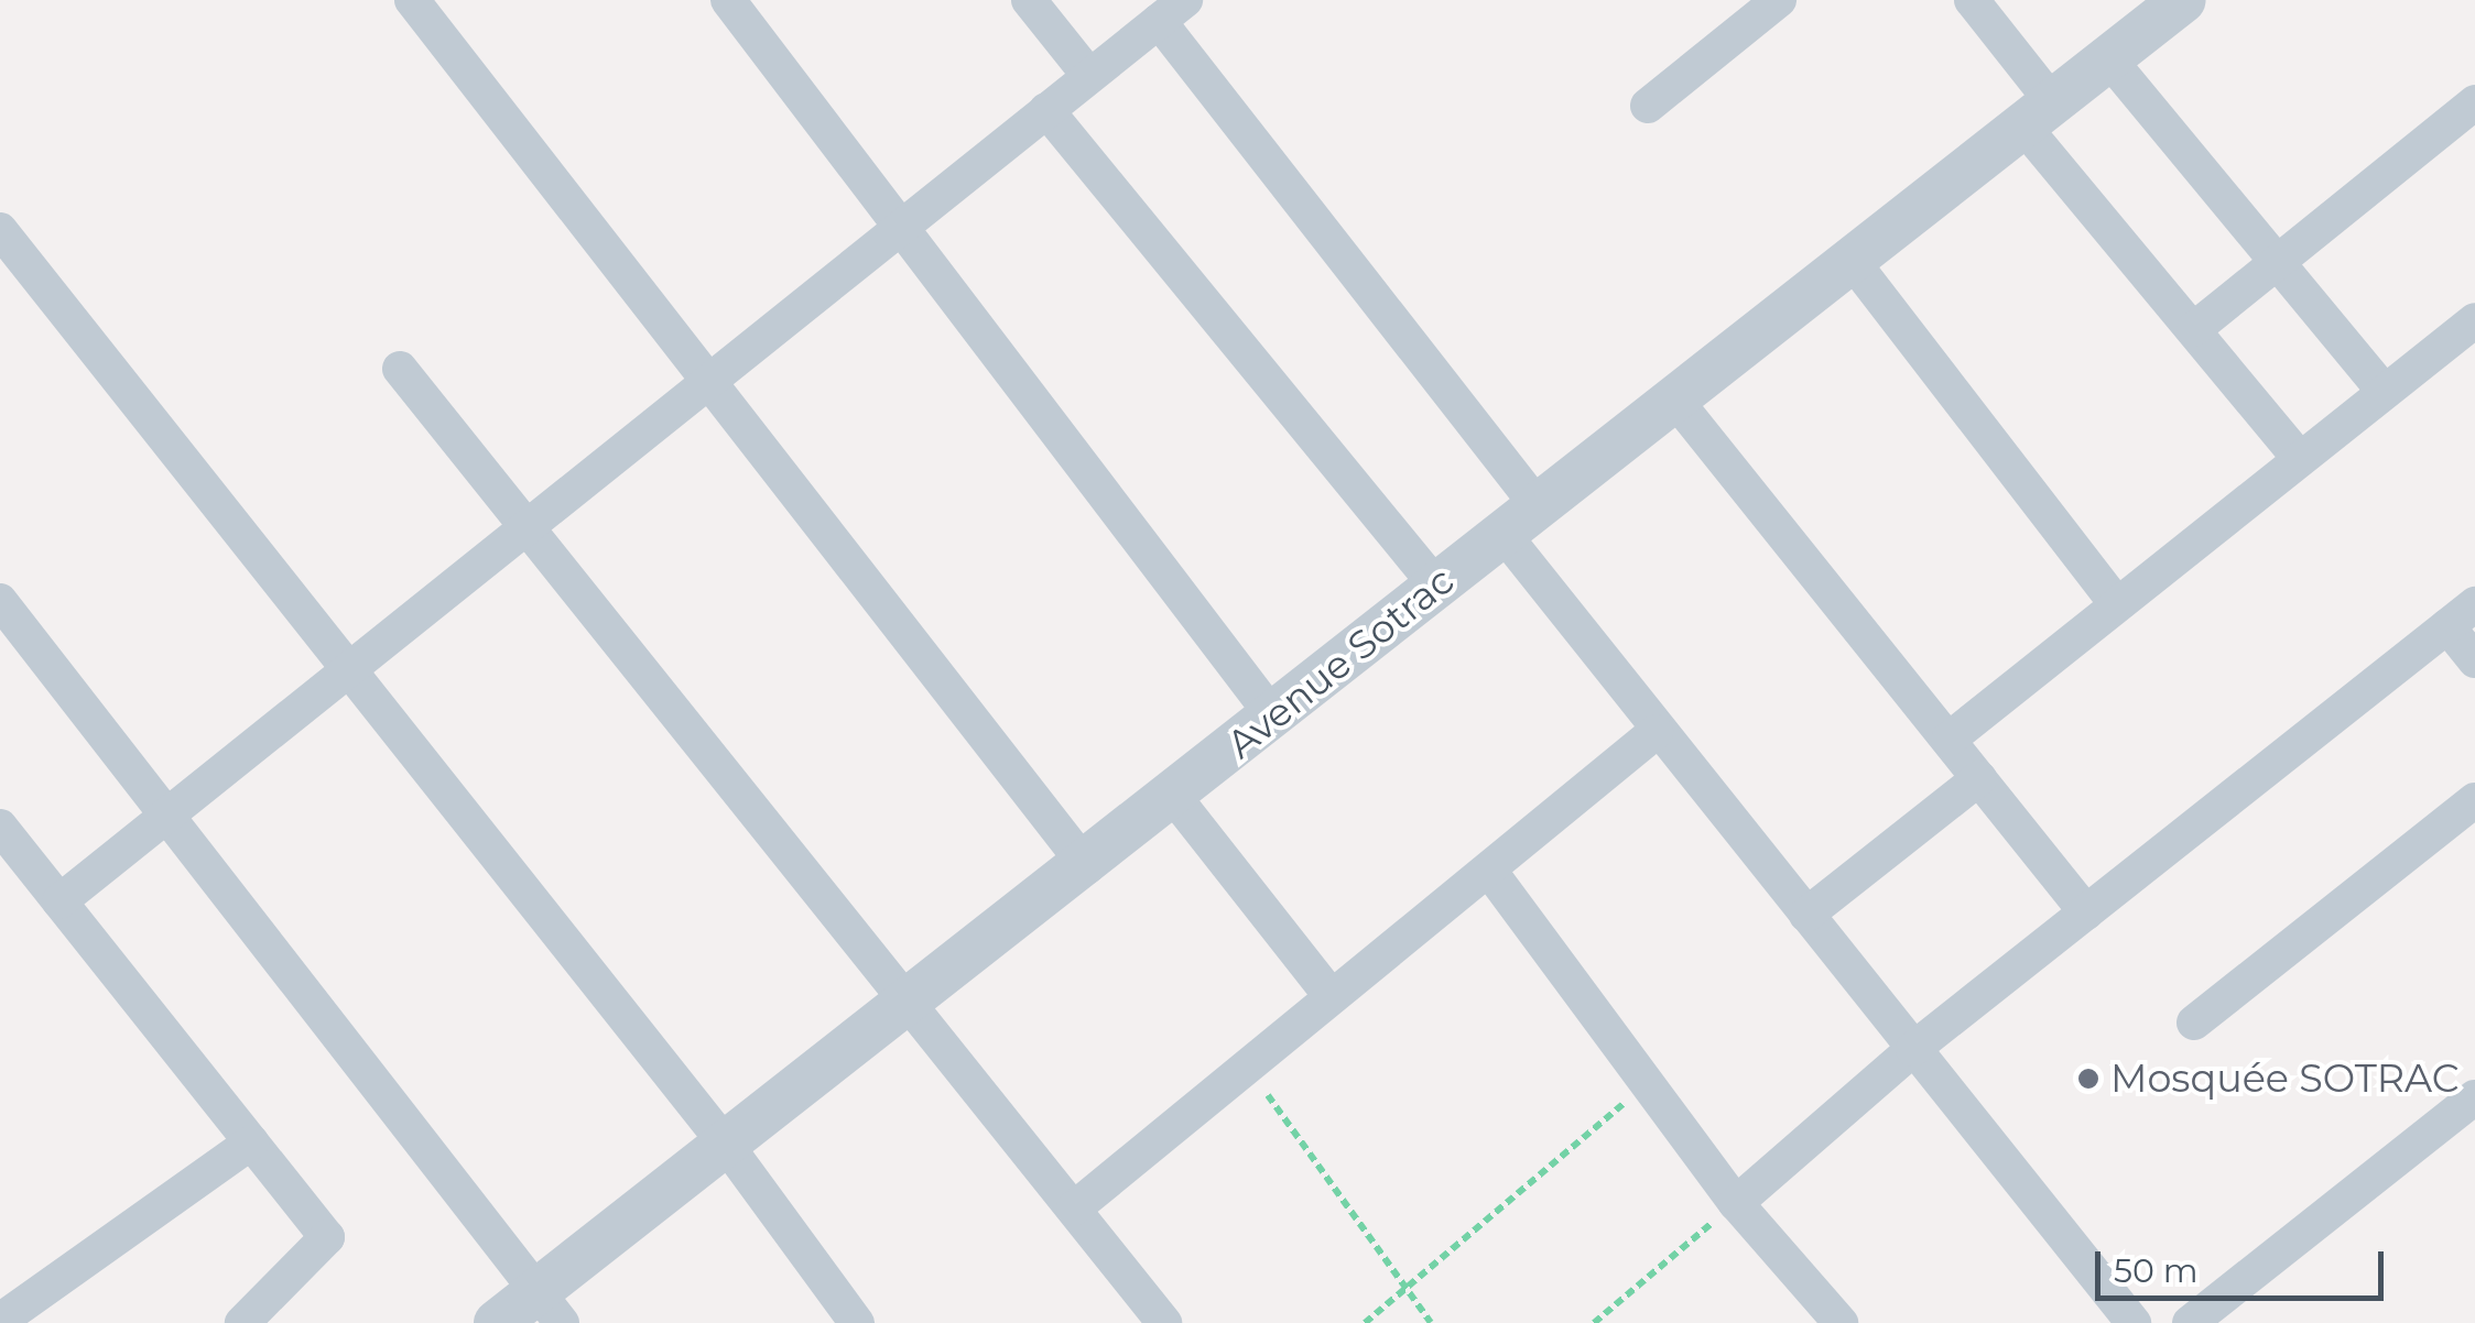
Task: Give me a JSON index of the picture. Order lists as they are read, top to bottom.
{
  "streets": {
    "street": ["Avenue Sotrac"]
  },
  "places": ["Mosquée SOTRAC"],
  "scale_bar": "50 m"
}
